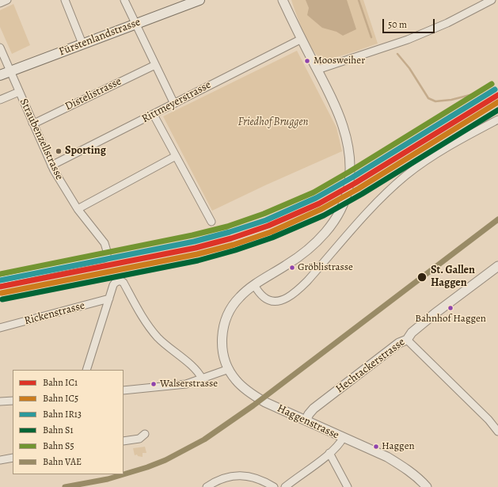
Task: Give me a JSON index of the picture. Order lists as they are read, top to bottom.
{
  "streets": {
    "main road": ["Fürstenlandstrasse"],
    "street": [
      "Distelistrasse",
      "Rittmeyerstrasse",
      "Straubenzellstrasse",
      "Rickenstrasse",
      "Hechtackerstrasse",
      "Haggenstrasse"
    ]
  },
  "crossings": [
    ["Fürstenlandstrasse", "Straubenzellstrasse"],
    ["Distelistrasse", "Straubenzellstrasse"],
    ["Rittmeyerstrasse", "Straubenzellstrasse"],
    ["Rittmeyerstrasse", "Haggenstrasse"],
    ["Hechtackerstrasse", "Haggenstrasse"]
  ],
  "parks": ["Friedhof Bruggen"],
  "places": [
    "Moosweiher",
    "Sporting",
    "Gröblistrasse",
    "St. Gallen Haggen",
    "Bahnhof Haggen",
    "Walserstrasse",
    "Haggen"
  ],
  "lines": [
    "rail line S5",
    "rail line IR13",
    "rail line IC1",
    "rail line IC5",
    "rail line S1",
    "rail line VAE"
  ],
  "legend": [
    "Bahn IC1",
    "Bahn IC5",
    "Bahn IR13",
    "Bahn S1",
    "Bahn S5",
    "Bahn VAE"
  ],
  "scale_bar": "50 m"
}
